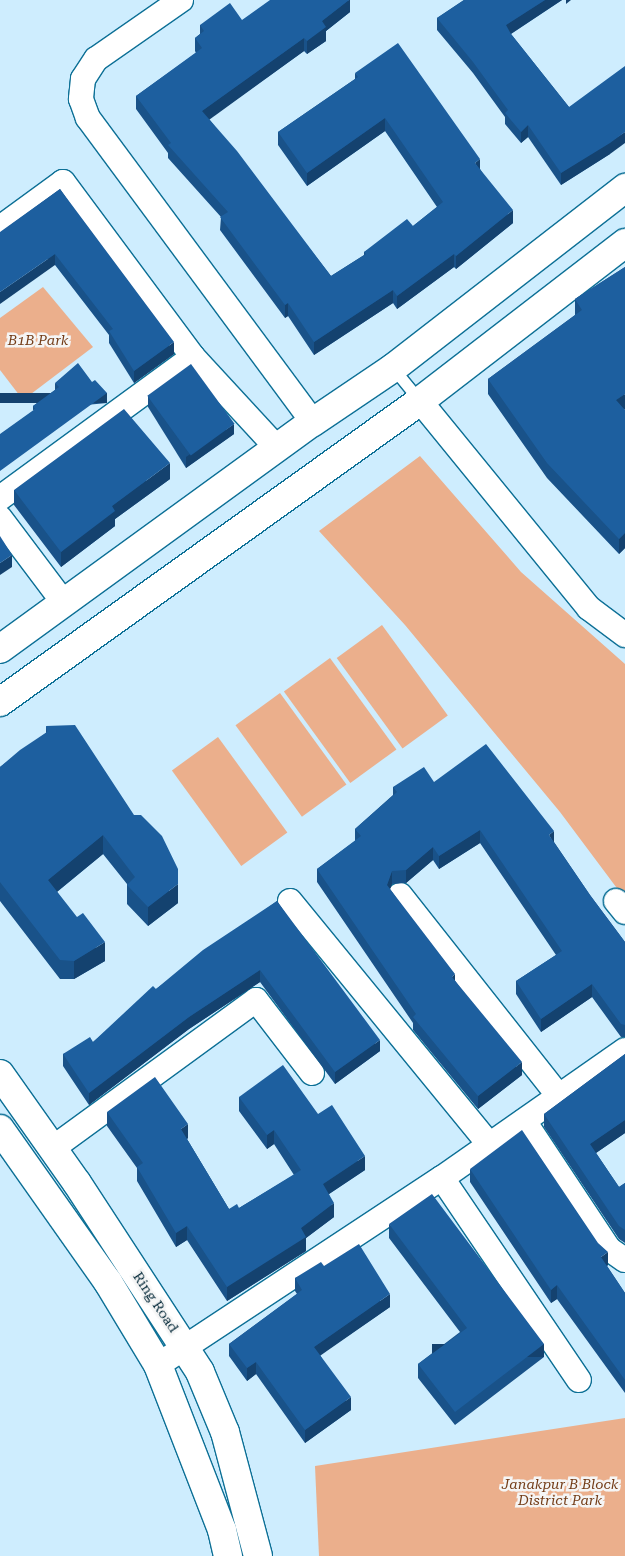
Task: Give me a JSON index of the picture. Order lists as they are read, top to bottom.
{
  "streets": {
    "street": ["Ring Road"]
  },
  "parks": ["B1B Park", "Janakpur B Block District Park"]
}
